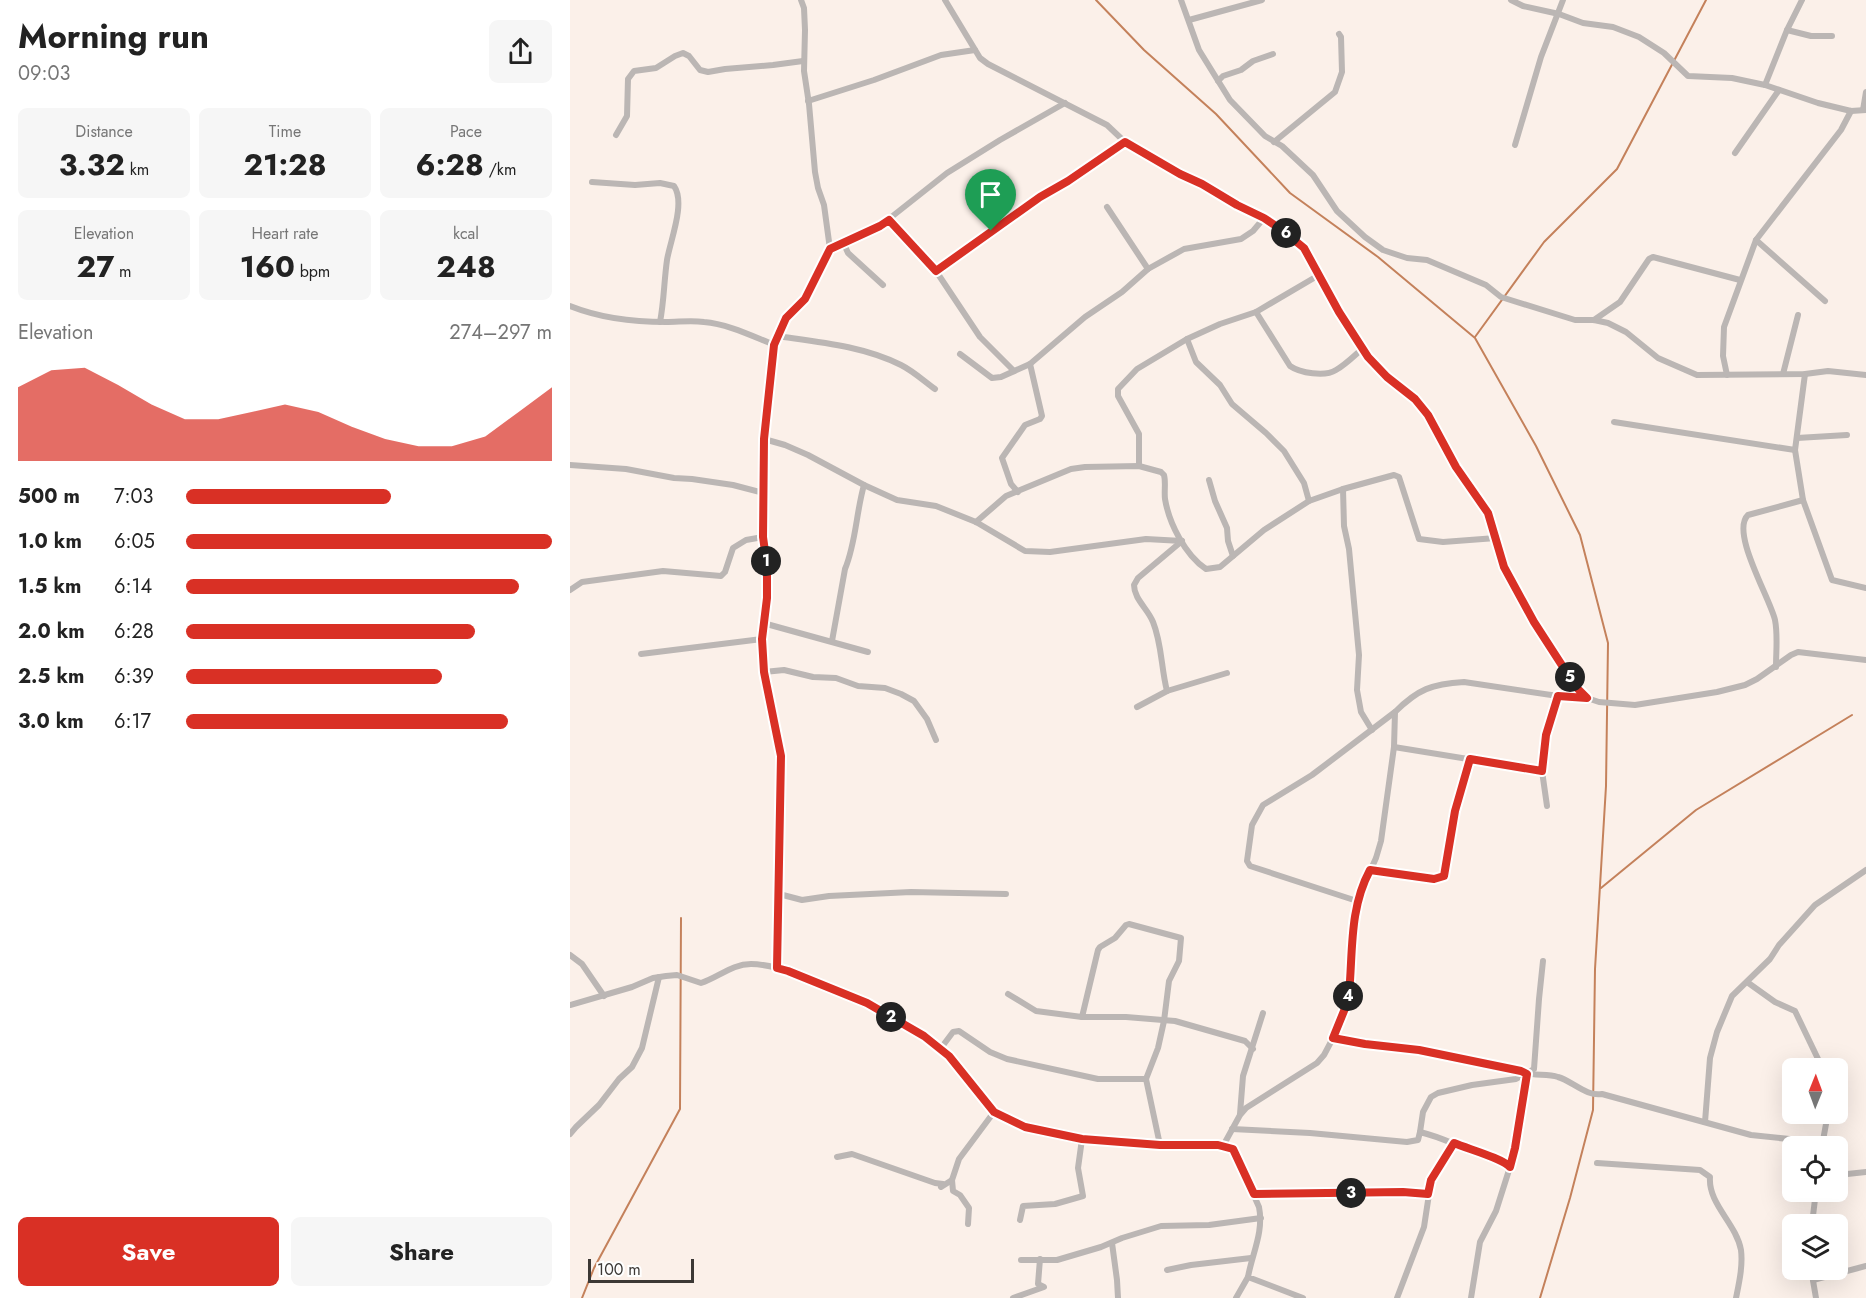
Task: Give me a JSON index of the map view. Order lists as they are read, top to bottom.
{
  "scale_bar": "100 m",
  "north": "top",
  "page": {
    "heading": ["Morning run", "09:03"],
    "stats": [
      ["Distance", "3.32 km"],
      ["Time", "21:28"],
      ["Pace", "6:28 /km"],
      ["Elevation", "27 m"],
      ["Heart rate", "160 bpm"],
      ["kcal", "248"]
    ],
    "pins": [
      "6",
      "1",
      "5",
      "4",
      "2",
      "3"
    ],
    "chart": ["Elevation", "274–297 m"],
    "list": [
      {
        "name": "500 m",
        "note": "7:03"
      },
      {
        "name": "1.0 km",
        "note": "6:05"
      },
      {
        "name": "1.5 km",
        "note": "6:14"
      },
      {
        "name": "2.0 km",
        "note": "6:28"
      },
      {
        "name": "2.5 km",
        "note": "6:39"
      },
      {
        "name": "3.0 km",
        "note": "6:17"
      }
    ],
    "buttons": ["Save", "Share"],
    "scale": "100 m"
  }
}
